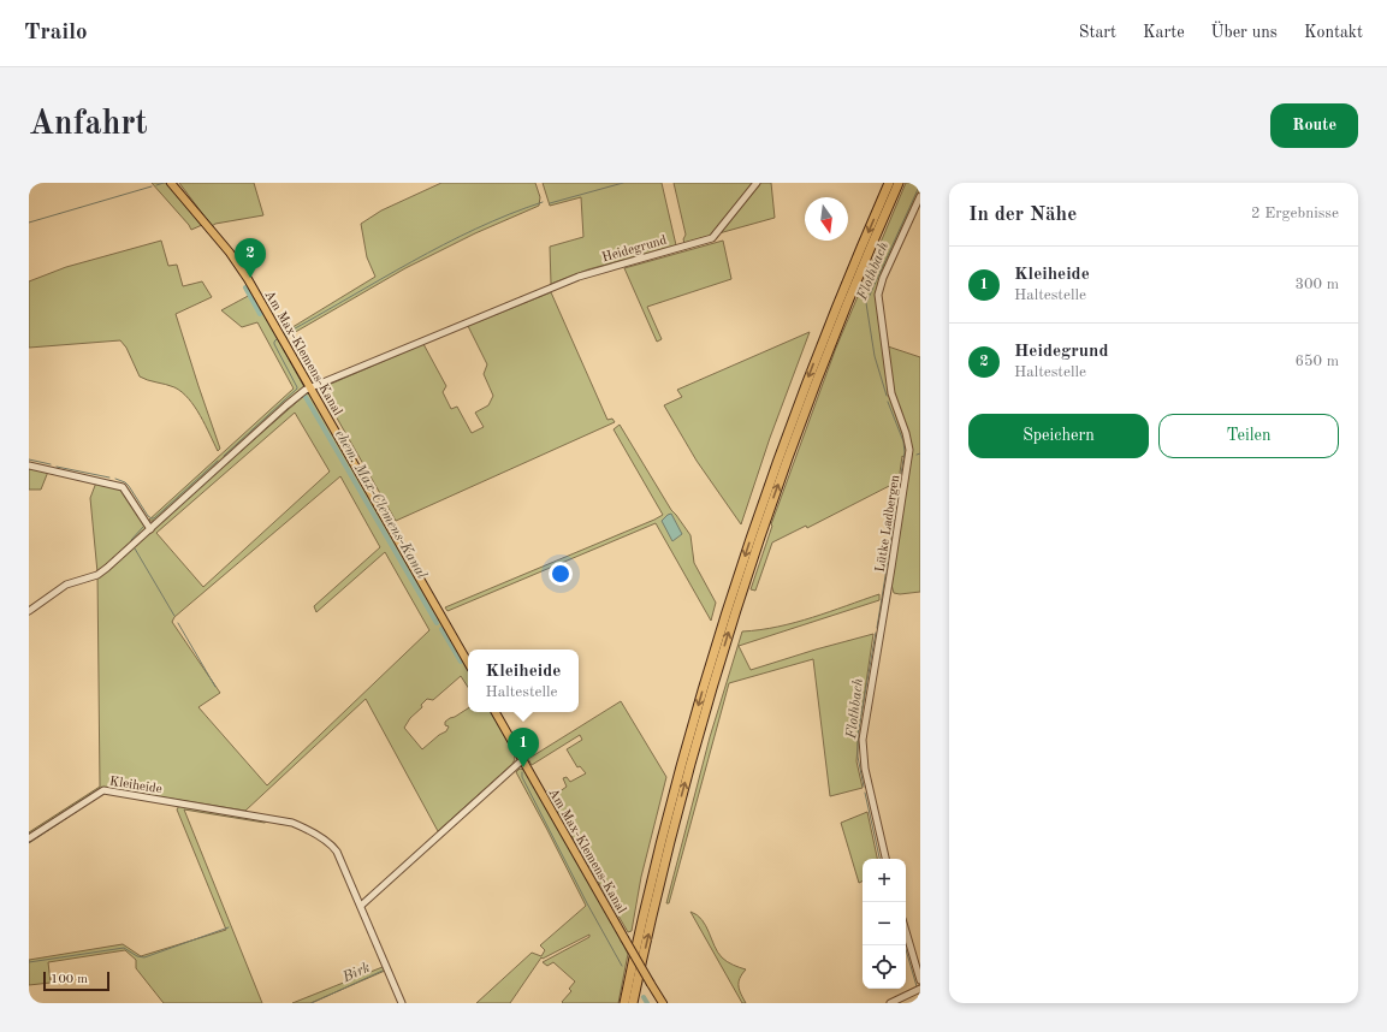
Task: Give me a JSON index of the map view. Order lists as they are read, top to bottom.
{
  "streets": {
    "main road": ["Am Max-Klemens-Kanal"],
    "street": ["Heidegrund", "Lütke Ladbergen", "Kleiheide"]
  },
  "crossings": [
    ["Heidegrund", "Am Max-Klemens-Kanal"]
  ],
  "water": ["Flothbach", "ehem. Max-Clemens-Kanal", "Birk"],
  "scale_bar": "100 m",
  "north": "bottom",
  "page": {
    "header": "Trailo",
    "nav": [
      "Start",
      "Karte",
      "Über uns",
      "Kontakt"
    ],
    "buttons": [
      "Route",
      ["Speichern", "Teilen"]
    ],
    "title": "Anfahrt",
    "heading": ["In der Nähe", "2 Ergebnisse"],
    "pins": ["2", "1"],
    "list": [
      {
        "mark": "1",
        "name": "Kleiheide",
        "note": "Haltestelle",
        "value": "300 m"
      },
      {
        "mark": "2",
        "name": "Heidegrund",
        "note": "Haltestelle",
        "value": "650 m"
      }
    ],
    "popup": ["Kleiheide", "Haltestelle"],
    "map_buttons": ["+", "−"],
    "scale": "100 m"
  }
}
